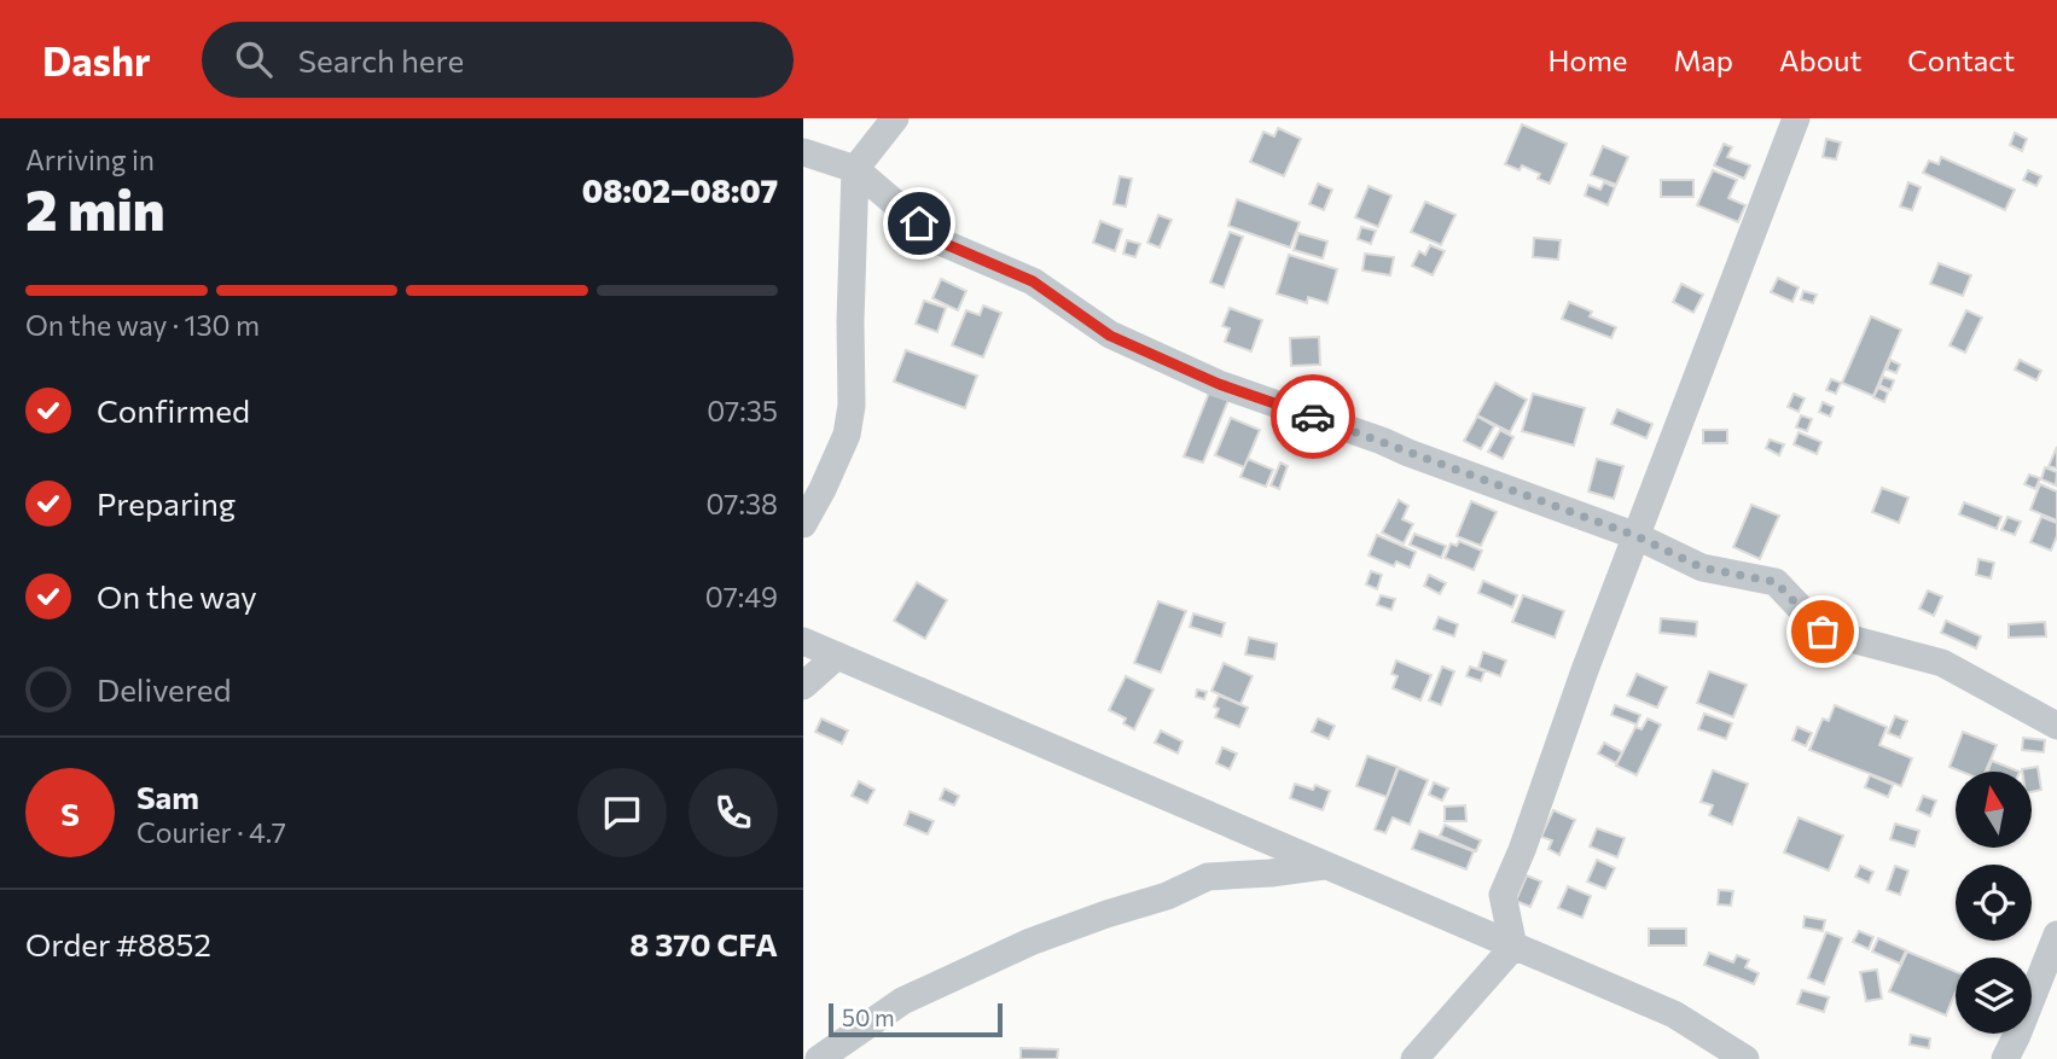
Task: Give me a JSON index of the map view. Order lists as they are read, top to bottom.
{
  "scale_bar": "50 m",
  "north": "top",
  "page": {
    "header": "Dashr",
    "search": "Search here",
    "nav": [
      "Home",
      "Map",
      "About",
      "Contact"
    ],
    "heading": ["2 min", "Arriving in", "08:02–08:07"],
    "panel": [
      "Sam",
      "Courier · 4.7",
      "Order #8852",
      "8 370 CFA"
    ],
    "bar": "On the way · 130 m",
    "list": [
      ["Confirmed", "07:35"],
      ["Preparing", "07:38"],
      ["On the way", "07:49"],
      "Delivered"
    ],
    "round": "S",
    "scale": "50 m"
  }
}
